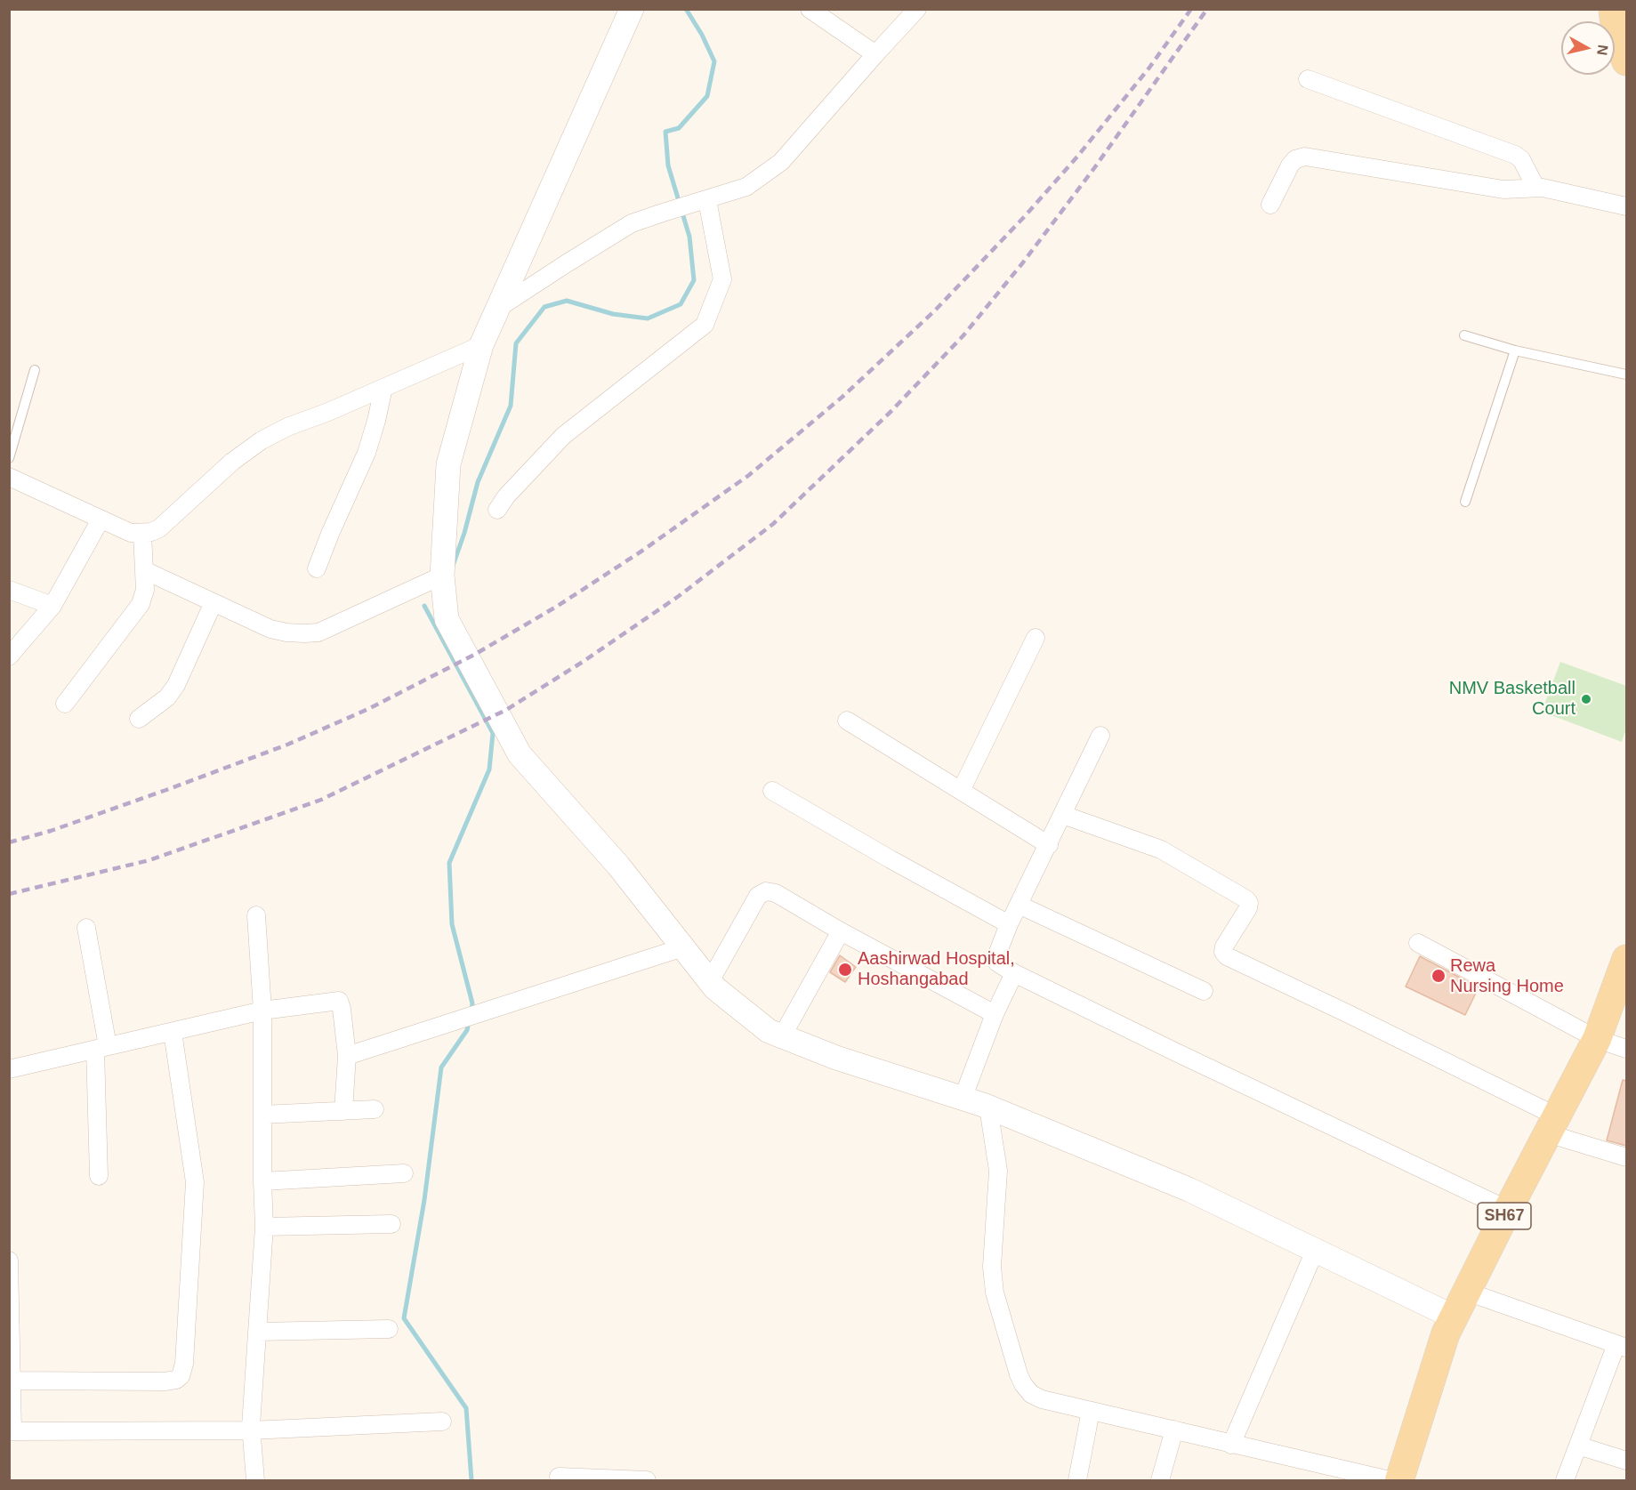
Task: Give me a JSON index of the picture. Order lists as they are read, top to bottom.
{
  "streets": {
    "main road": ["SH67"]
  },
  "places": ["NMV Basketball Court", "Aashirwad Hospital, Hoshangabad", "Rewa Nursing Home"],
  "north": "right"
}
